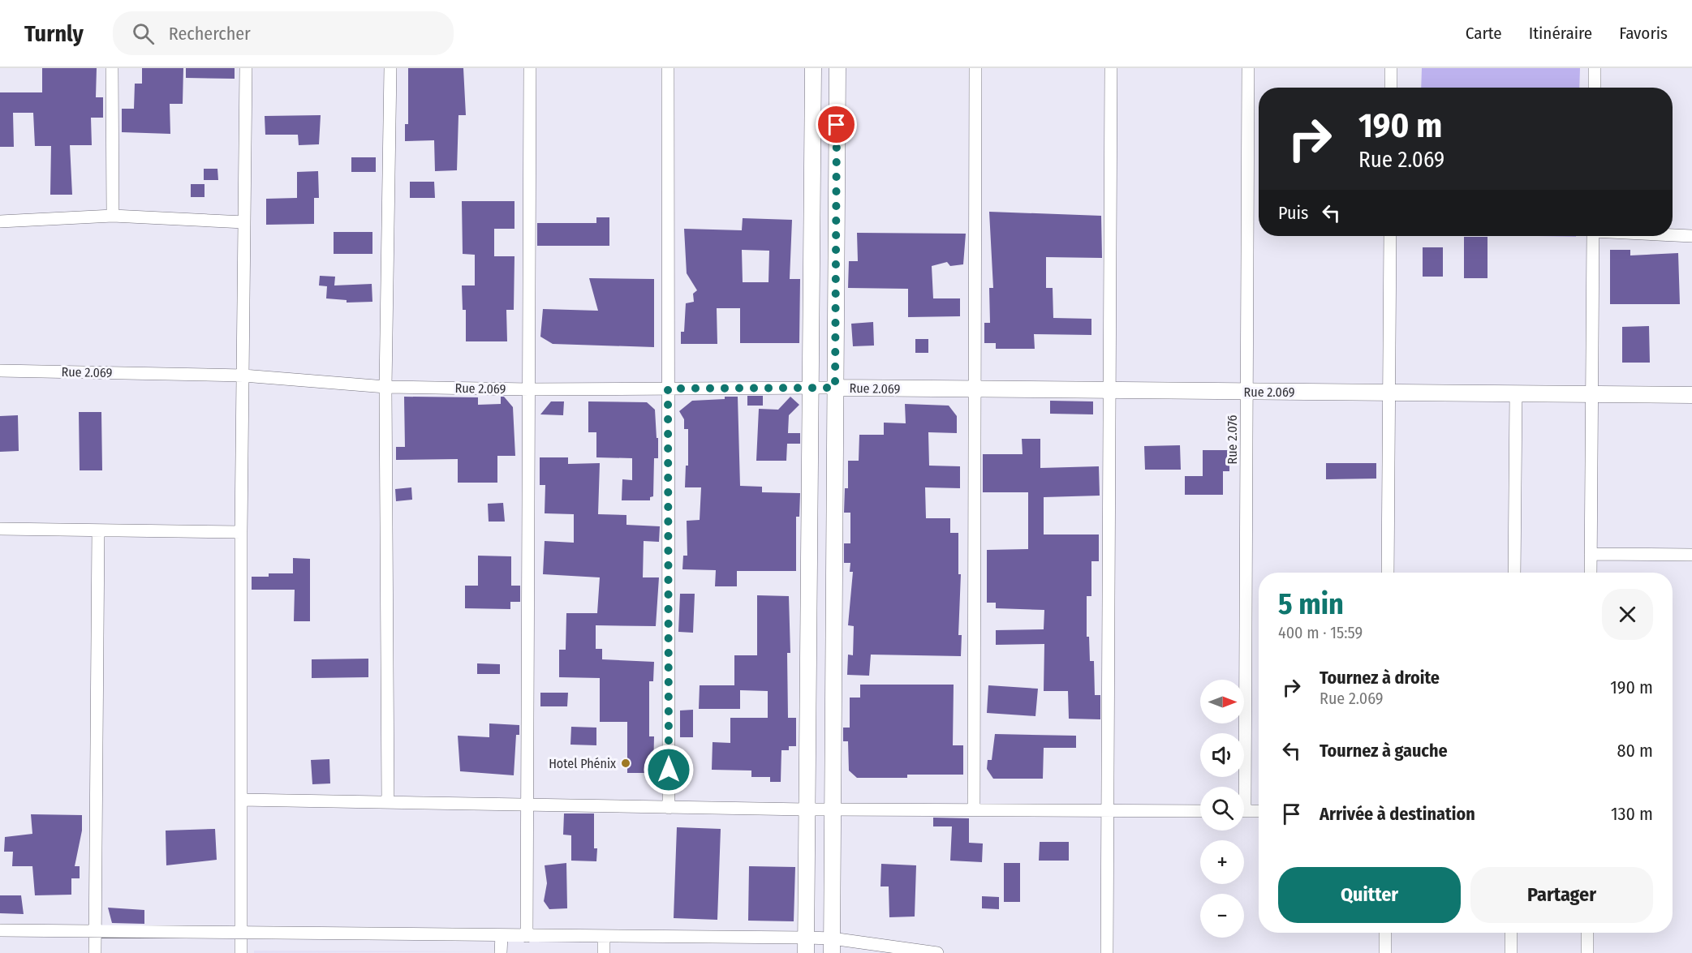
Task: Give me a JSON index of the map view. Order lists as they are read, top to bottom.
{
  "streets": {
    "street": ["Rue 2.069", "Rue 2.076"]
  },
  "crossings": [
    ["Rue 2.069", "Rue 2.076"]
  ],
  "places": ["Hotel Phénix"],
  "north": "right",
  "page": {
    "header": "Turnly",
    "search": "Rechercher",
    "nav": ["Carte", "Itinéraire", "Favoris"],
    "turn": ["190 m", "Rue 2.069"],
    "then": "Puis",
    "heading": ["5 min", "400 m · 15:59"],
    "list": [
      {
        "name": "Tournez à droite",
        "note": "Rue 2.069",
        "value": "190 m"
      },
      {
        "name": "Tournez à gauche",
        "value": "80 m"
      },
      {
        "name": "Arrivée à destination",
        "value": "130 m"
      }
    ],
    "map_buttons": ["+", "−"],
    "buttons": ["Quitter", "Partager"]
  }
}
